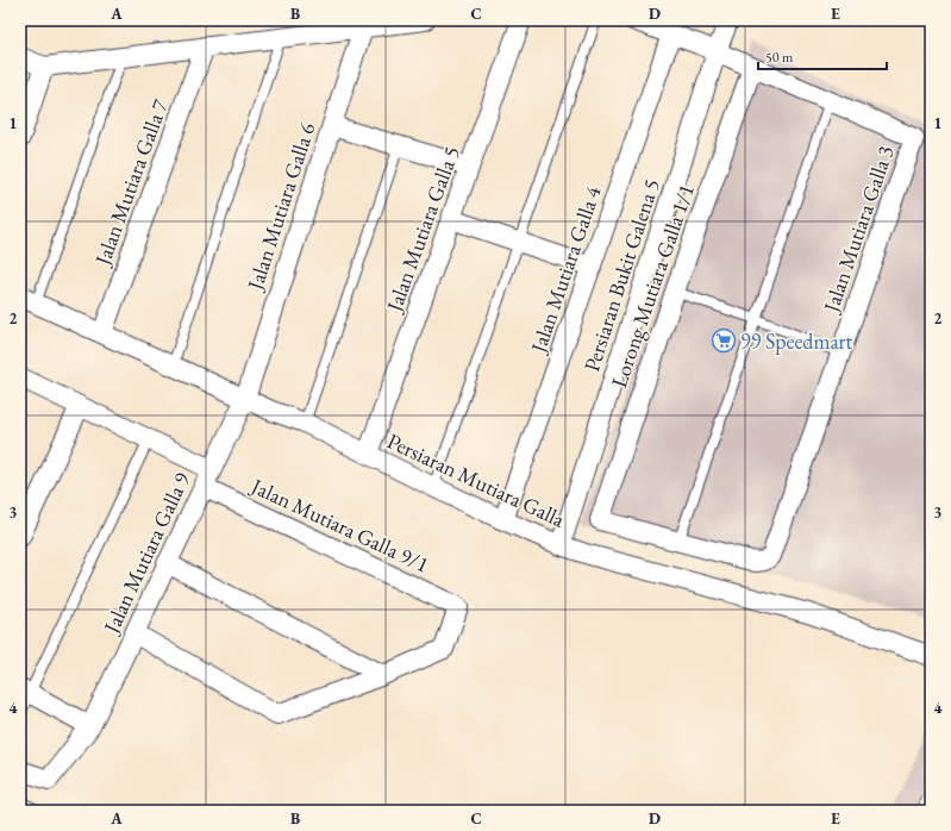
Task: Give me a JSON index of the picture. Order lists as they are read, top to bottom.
{
  "streets": {
    "street": [
      "Jalan Mutiara Galla 7",
      "Jalan Mutiara Galla 6",
      "Jalan Mutiara Galla 5",
      "Jalan Mutiara Galla 3",
      "Jalan Mutiara Galla 4",
      "Persiaran Bukit Galena 5",
      "Lorong Mutiara Galla 1/1",
      "Persiaran Mutiara Galla",
      "Jalan Mutiara Galla 9/1",
      "Jalan Mutiara Galla 9"
    ]
  },
  "crossings": [
    ["Jalan Mutiara Galla 7", "Persiaran Mutiara Galla"],
    ["Jalan Mutiara Galla 6", "Persiaran Mutiara Galla"],
    ["Jalan Mutiara Galla 6", "Jalan Mutiara Galla 9"],
    ["Jalan Mutiara Galla 5", "Persiaran Mutiara Galla"],
    ["Jalan Mutiara Galla 3", "Jalan Mutiara Galla 4"],
    ["Jalan Mutiara Galla 3", "Persiaran Bukit Galena 5"],
    ["Jalan Mutiara Galla 3", "Lorong Mutiara Galla 1/1"],
    ["Jalan Mutiara Galla 4", "Persiaran Mutiara Galla"],
    ["Persiaran Bukit Galena 5", "Persiaran Mutiara Galla"],
    ["Persiaran Mutiara Galla", "Jalan Mutiara Galla 9"],
    ["Jalan Mutiara Galla 9/1", "Jalan Mutiara Galla 9"]
  ],
  "places": {
    "supermarket": ["99 Speedmart"]
  },
  "scale_bar": "50 m",
  "grid": {
    "columns": [
      "A",
      "B",
      "C",
      "D",
      "E"
    ],
    "rows": [
      "1",
      "2",
      "3",
      "4"
    ]
  }
}
